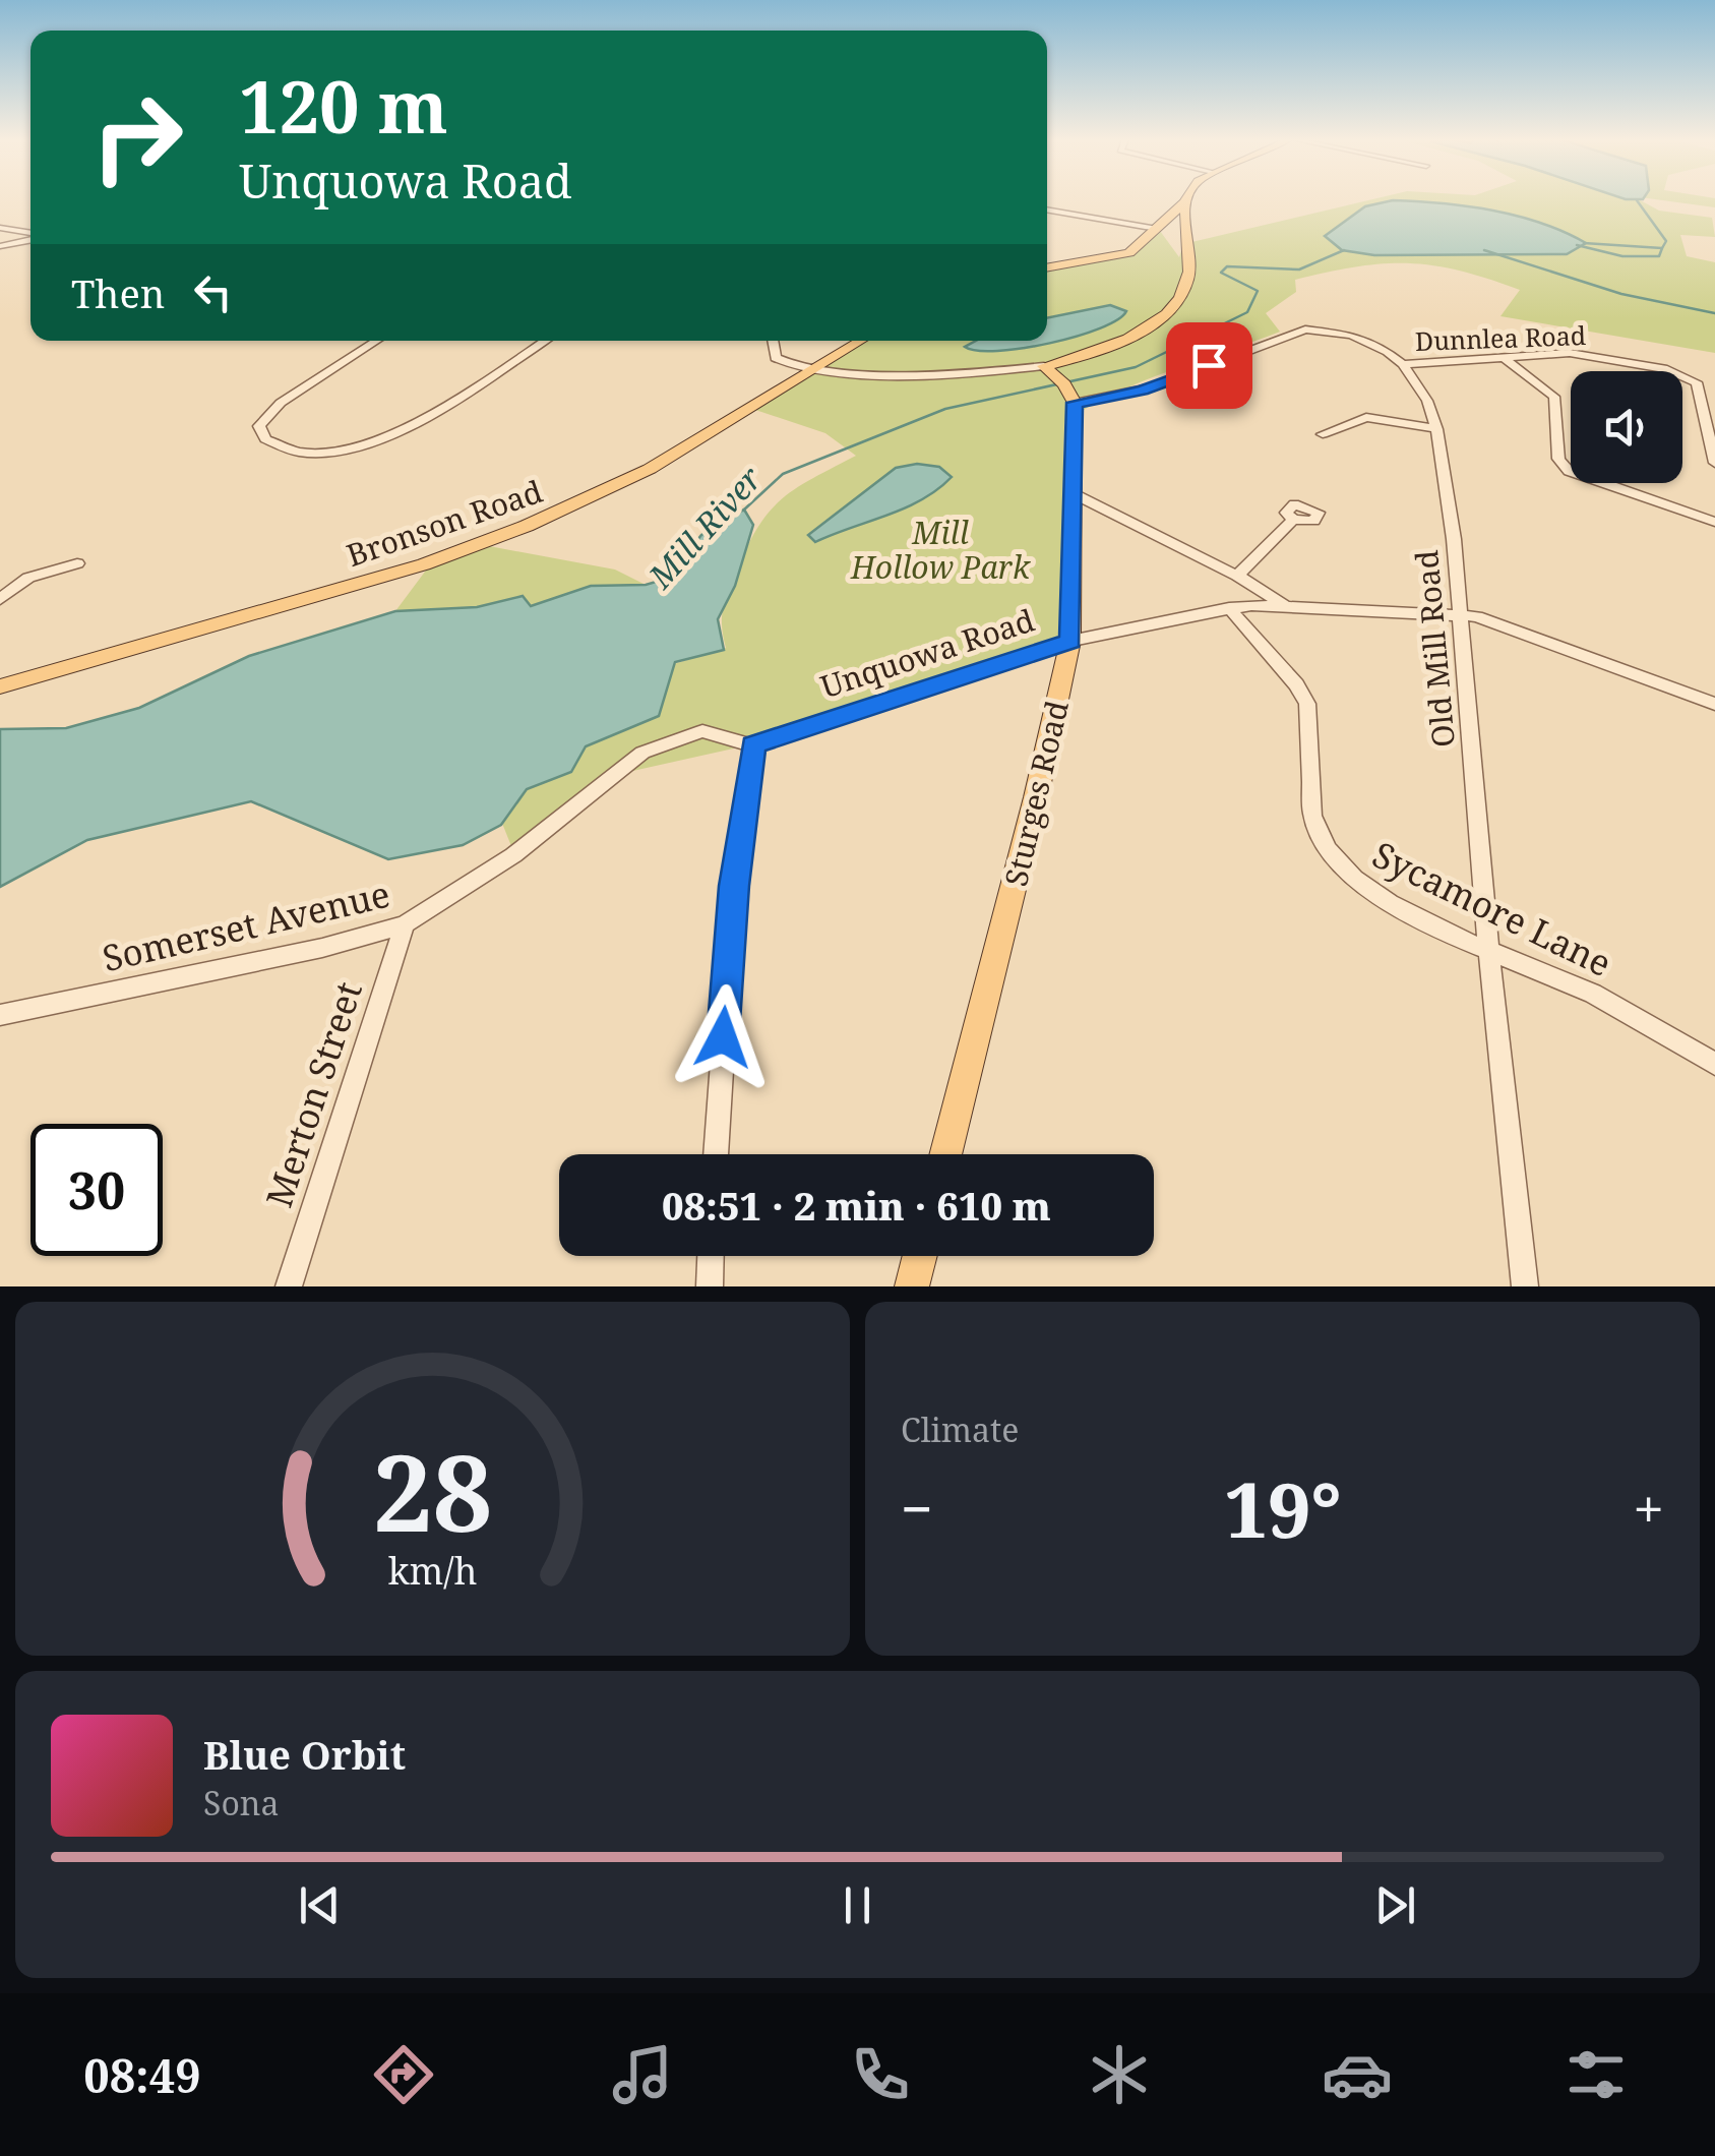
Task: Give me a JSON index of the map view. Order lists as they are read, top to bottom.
{
  "streets": {
    "main road": ["Bronson Road", "Sturges Road"],
    "street": [
      "Dunnlea Road",
      "Old Mill Road",
      "Unquowa Road",
      "Sycamore Lane",
      "Somerset Avenue",
      "Merton Street"
    ]
  },
  "crossings": [
    ["Dunnlea Road", "Old Mill Road"],
    ["Old Mill Road", "Unquowa Road"],
    ["Old Mill Road", "Sturges Road"],
    ["Old Mill Road", "Sycamore Lane"],
    ["Unquowa Road", "Sturges Road"],
    ["Unquowa Road", "Sycamore Lane"],
    ["Unquowa Road", "Somerset Avenue"],
    ["Somerset Avenue", "Merton Street"]
  ],
  "water": ["Mill River"],
  "parks": ["Mill Hollow Park"],
  "page": {
    "turn": ["120 m", "Unquowa Road"],
    "then": "Then",
    "limit": "30",
    "trip": "08:51 · 2 min · 610 m",
    "tile": "Climate",
    "heat": ["−", "19°", "+"],
    "song": ["Blue Orbit", "Sona"],
    "tabs": "08:49",
    "gauge": ["28", "km/h"]
  }
}
